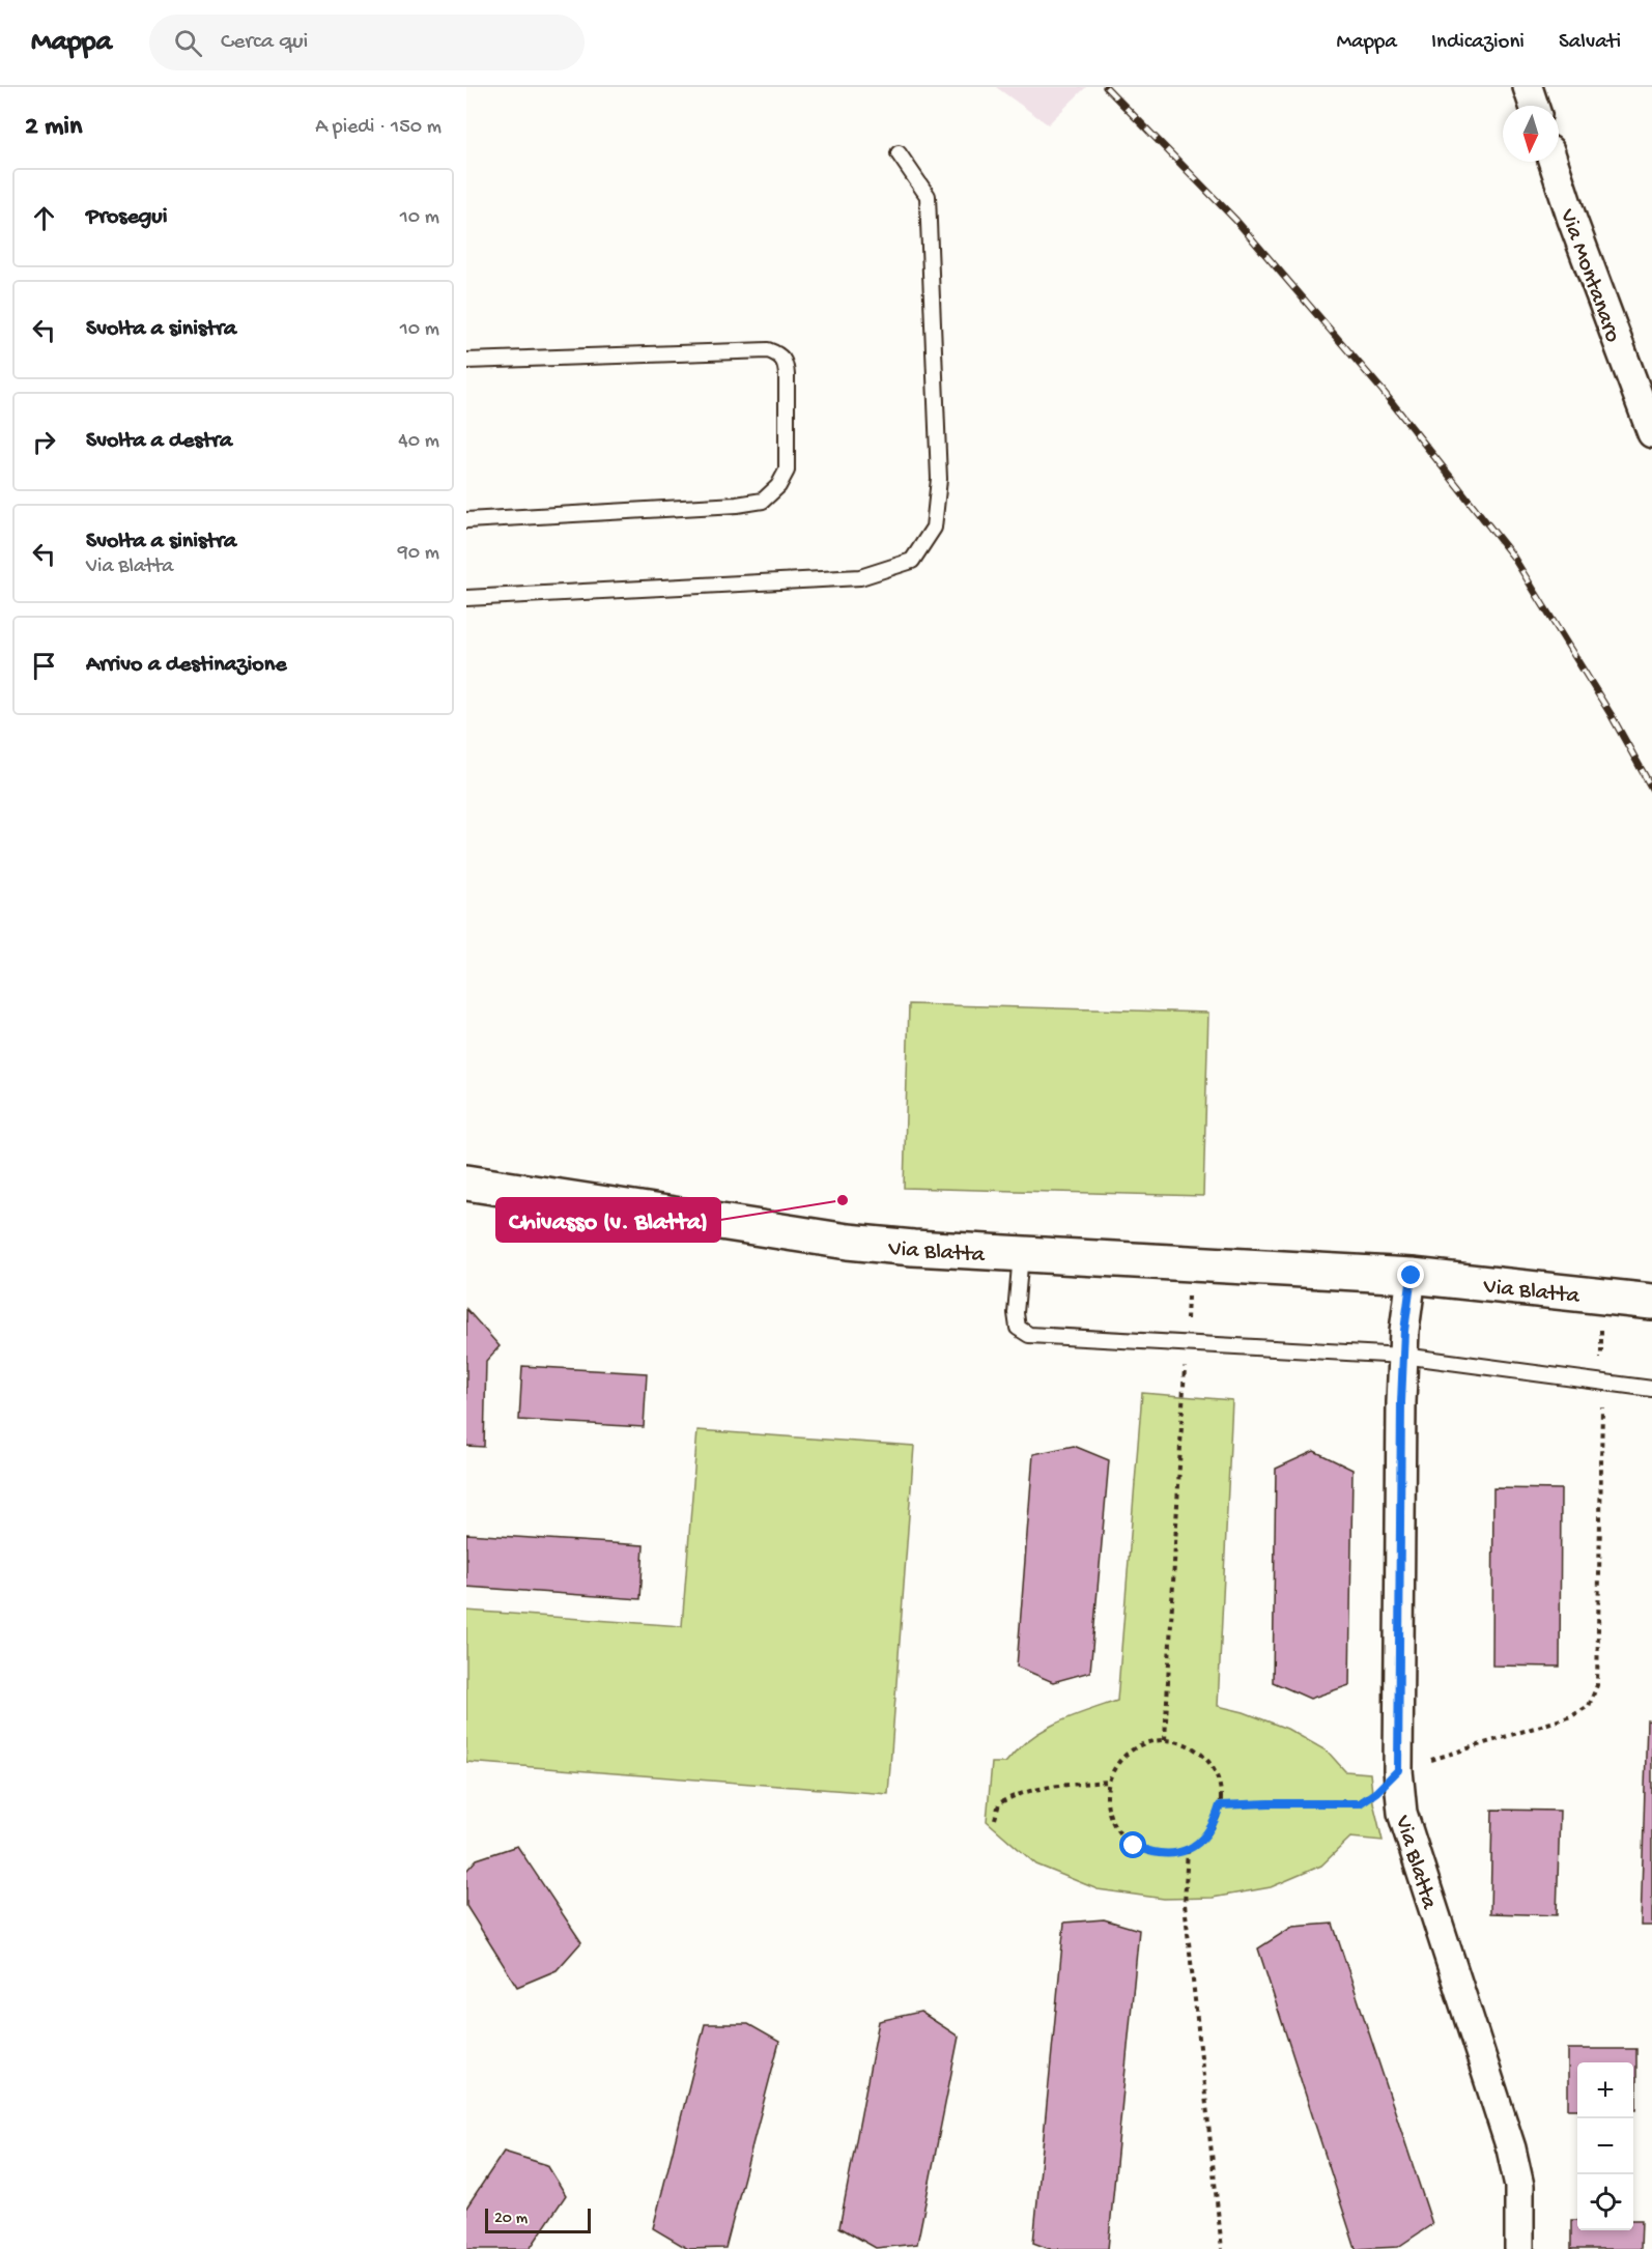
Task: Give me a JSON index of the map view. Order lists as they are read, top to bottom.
{
  "streets": {
    "street": ["Via Montanaro", "Via Blatta"]
  },
  "places": ["Chivasso (v. Blatta)"],
  "scale_bar": "20 m",
  "north": "bottom",
  "page": {
    "header": "Mappa",
    "search": "Cerca qui",
    "nav": ["Mappa", "Indicazioni", "Salvati"],
    "heading": ["2 min", "A piedi · 150 m"],
    "list": [
      ["Prosegui", "10 m"],
      ["Svolta a sinistra", "10 m"],
      ["Svolta a destra", "40 m"],
      ["Svolta a sinistra", "Via Blatta", "90 m"],
      "Arrivo a destinazione"
    ],
    "map_buttons": ["+", "−"],
    "scale": "20 m"
  }
}
